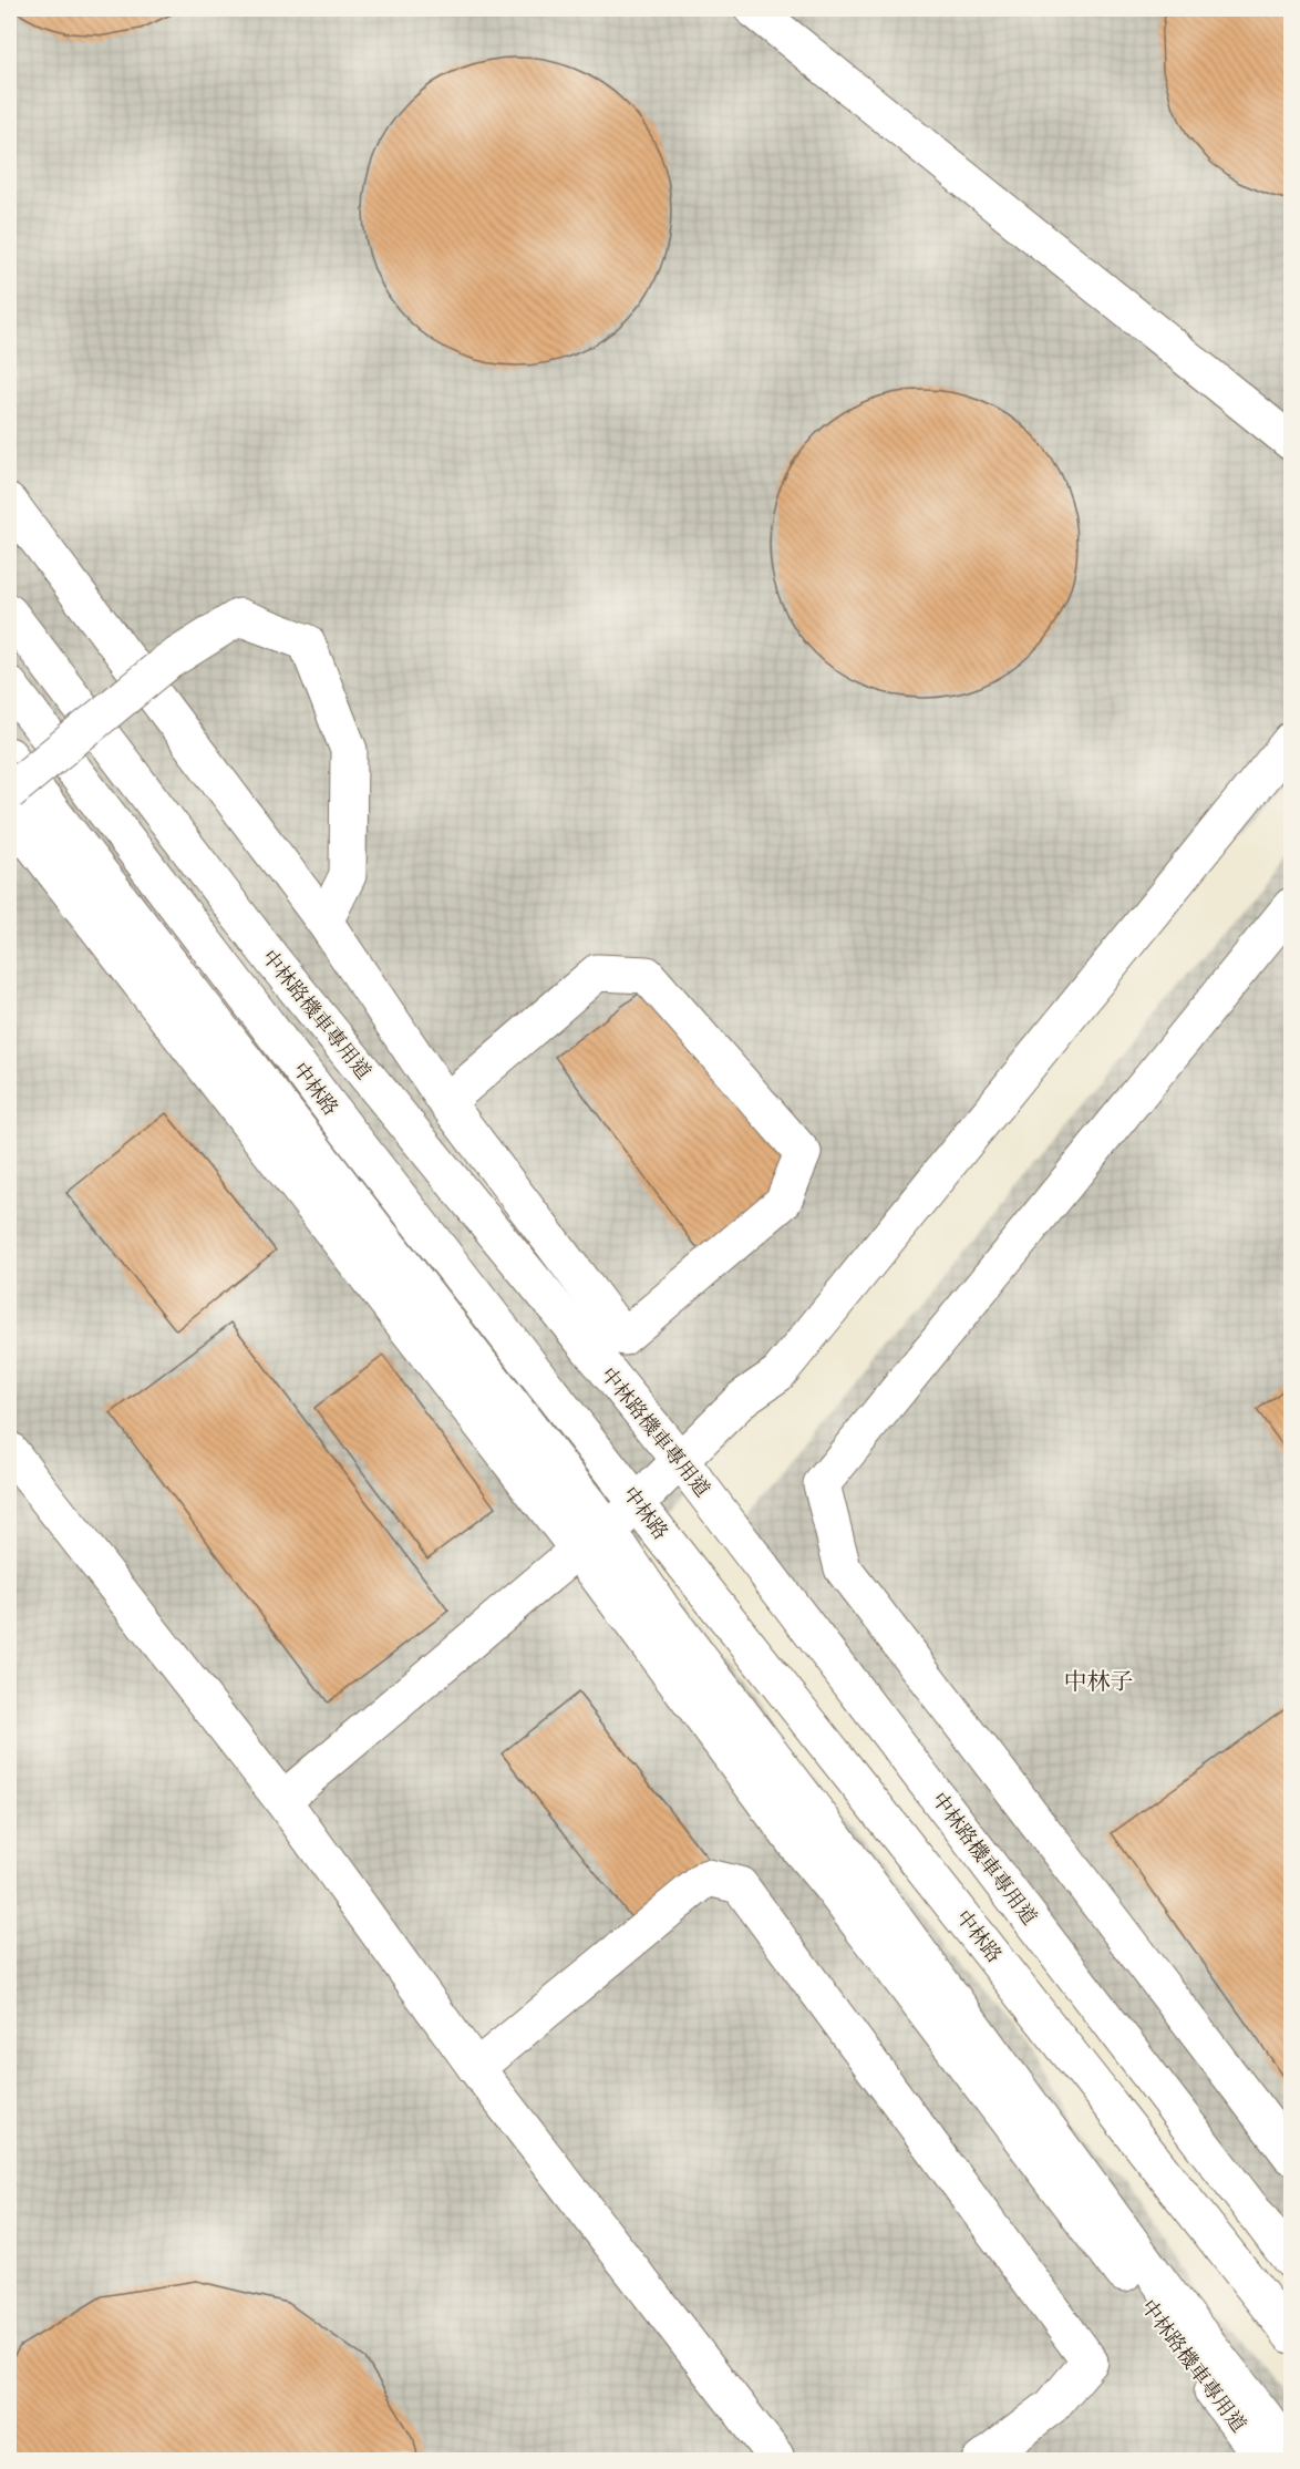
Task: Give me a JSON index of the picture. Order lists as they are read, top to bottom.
{
  "streets": {
    "street": ["中林路機車專用道", "中林路"]
  },
  "districts": ["中林子"]
}
